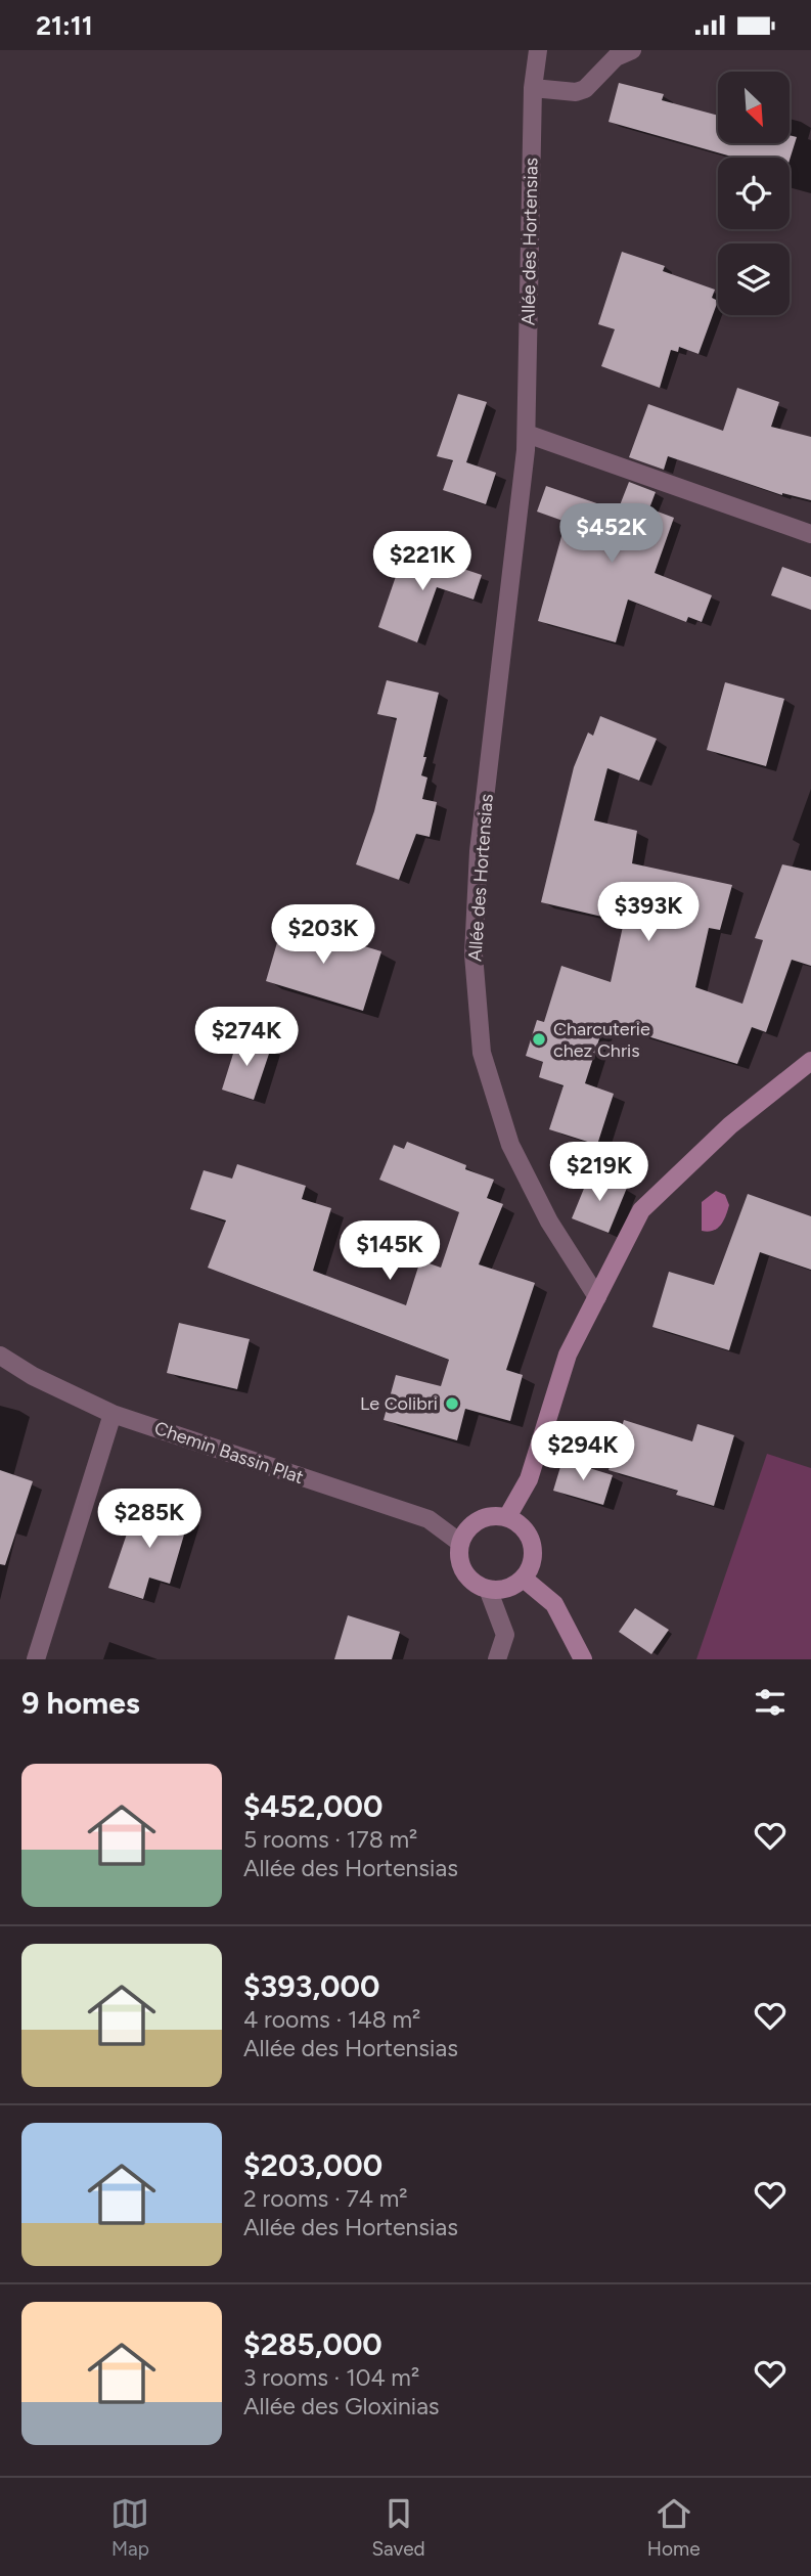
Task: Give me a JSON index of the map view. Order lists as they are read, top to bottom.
{
  "streets": {
    "street": ["Allée des Hortensias", "Chemin Bassin Plat"]
  },
  "places": ["Charcuterie chez Chris", "Le Colibri"],
  "north": "bottom right",
  "page": {
    "status": "21:11",
    "price": [
      "$452K",
      "$221K",
      "$393K",
      "$203K",
      "$274K",
      "$219K",
      "$145K",
      "$294K",
      "$285K"
    ],
    "heading": "9 homes",
    "list": [
      {
        "name": "$452,000",
        "note": "5 rooms · 178 m² · Allée des Hortensias"
      },
      {
        "name": "$393,000",
        "note": "4 rooms · 148 m² · Allée des Hortensias"
      },
      {
        "name": "$203,000",
        "note": "2 rooms · 74 m² · Allée des Hortensias"
      },
      {
        "name": "$285,000",
        "note": "3 rooms · 104 m² · Allée des Gloxinias"
      }
    ],
    "tabs": ["Map", "Saved", "Home"]
  }
}
